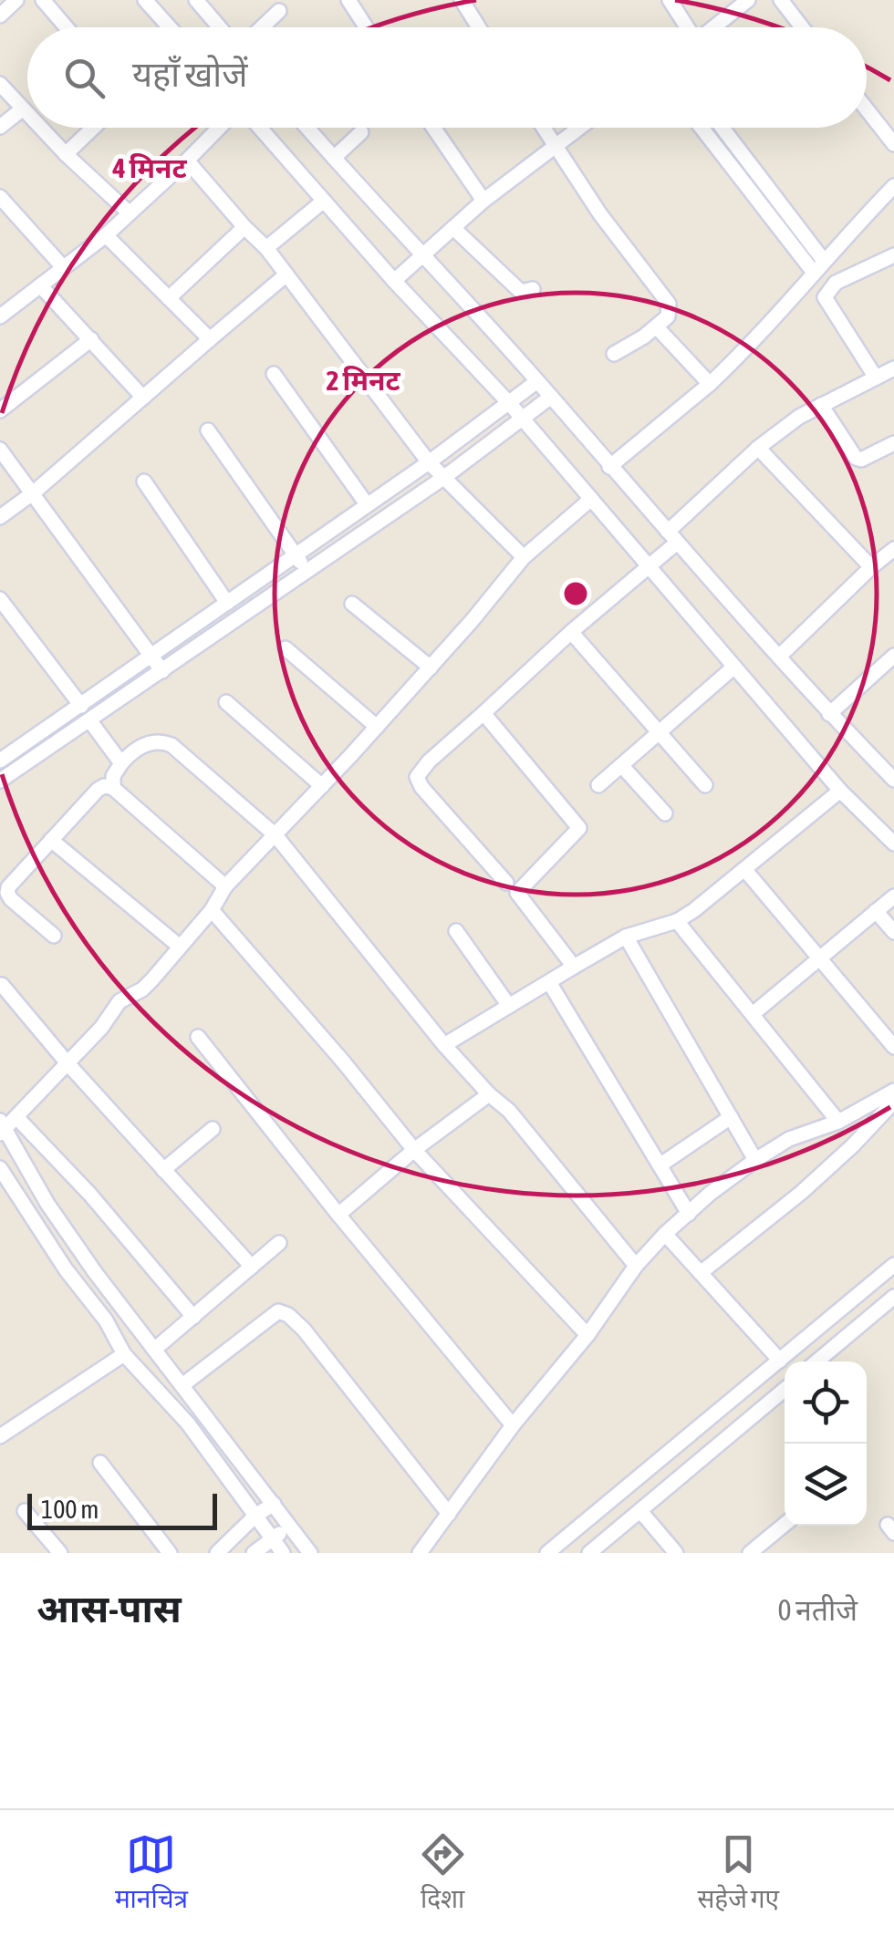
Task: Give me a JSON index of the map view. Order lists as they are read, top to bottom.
{
  "scale_bar": "100 m",
  "page": {
    "search": "यहाँ खोजें",
    "scale": "100 m",
    "heading": ["आस-पास", "0 नतीजे"],
    "nav": ["मानचित्र", "दिशा", "सहेजे गए"]
  },
  "rings": ["4 मिनट", "2 मिनट"]
}
